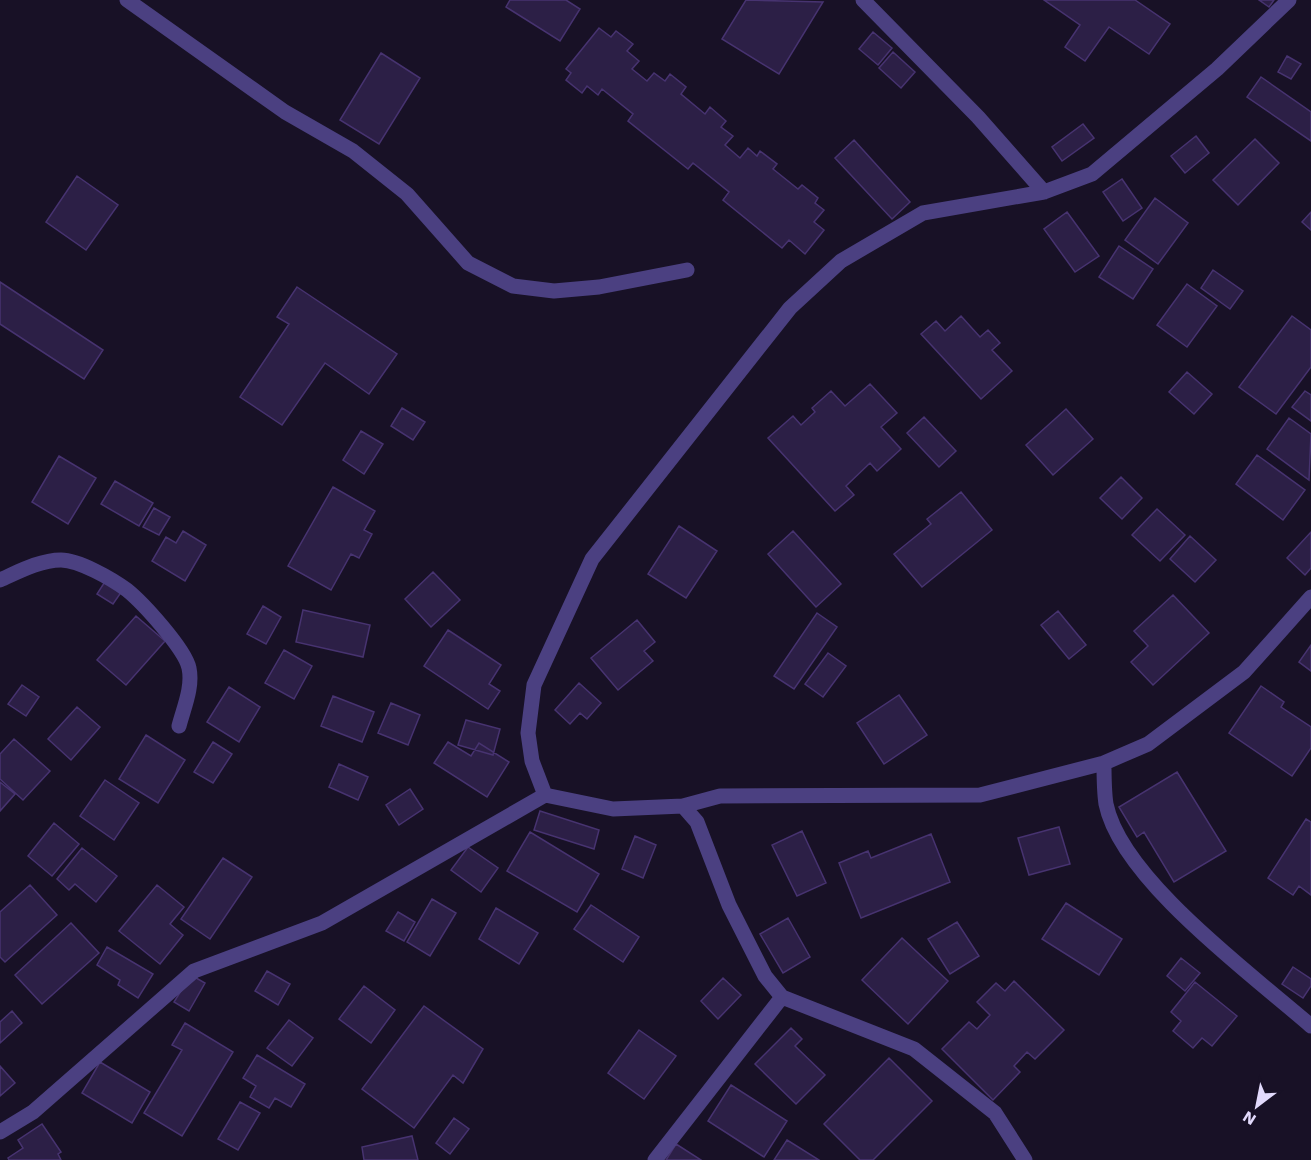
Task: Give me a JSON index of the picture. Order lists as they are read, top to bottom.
{
  "north": "bottom left"
}
